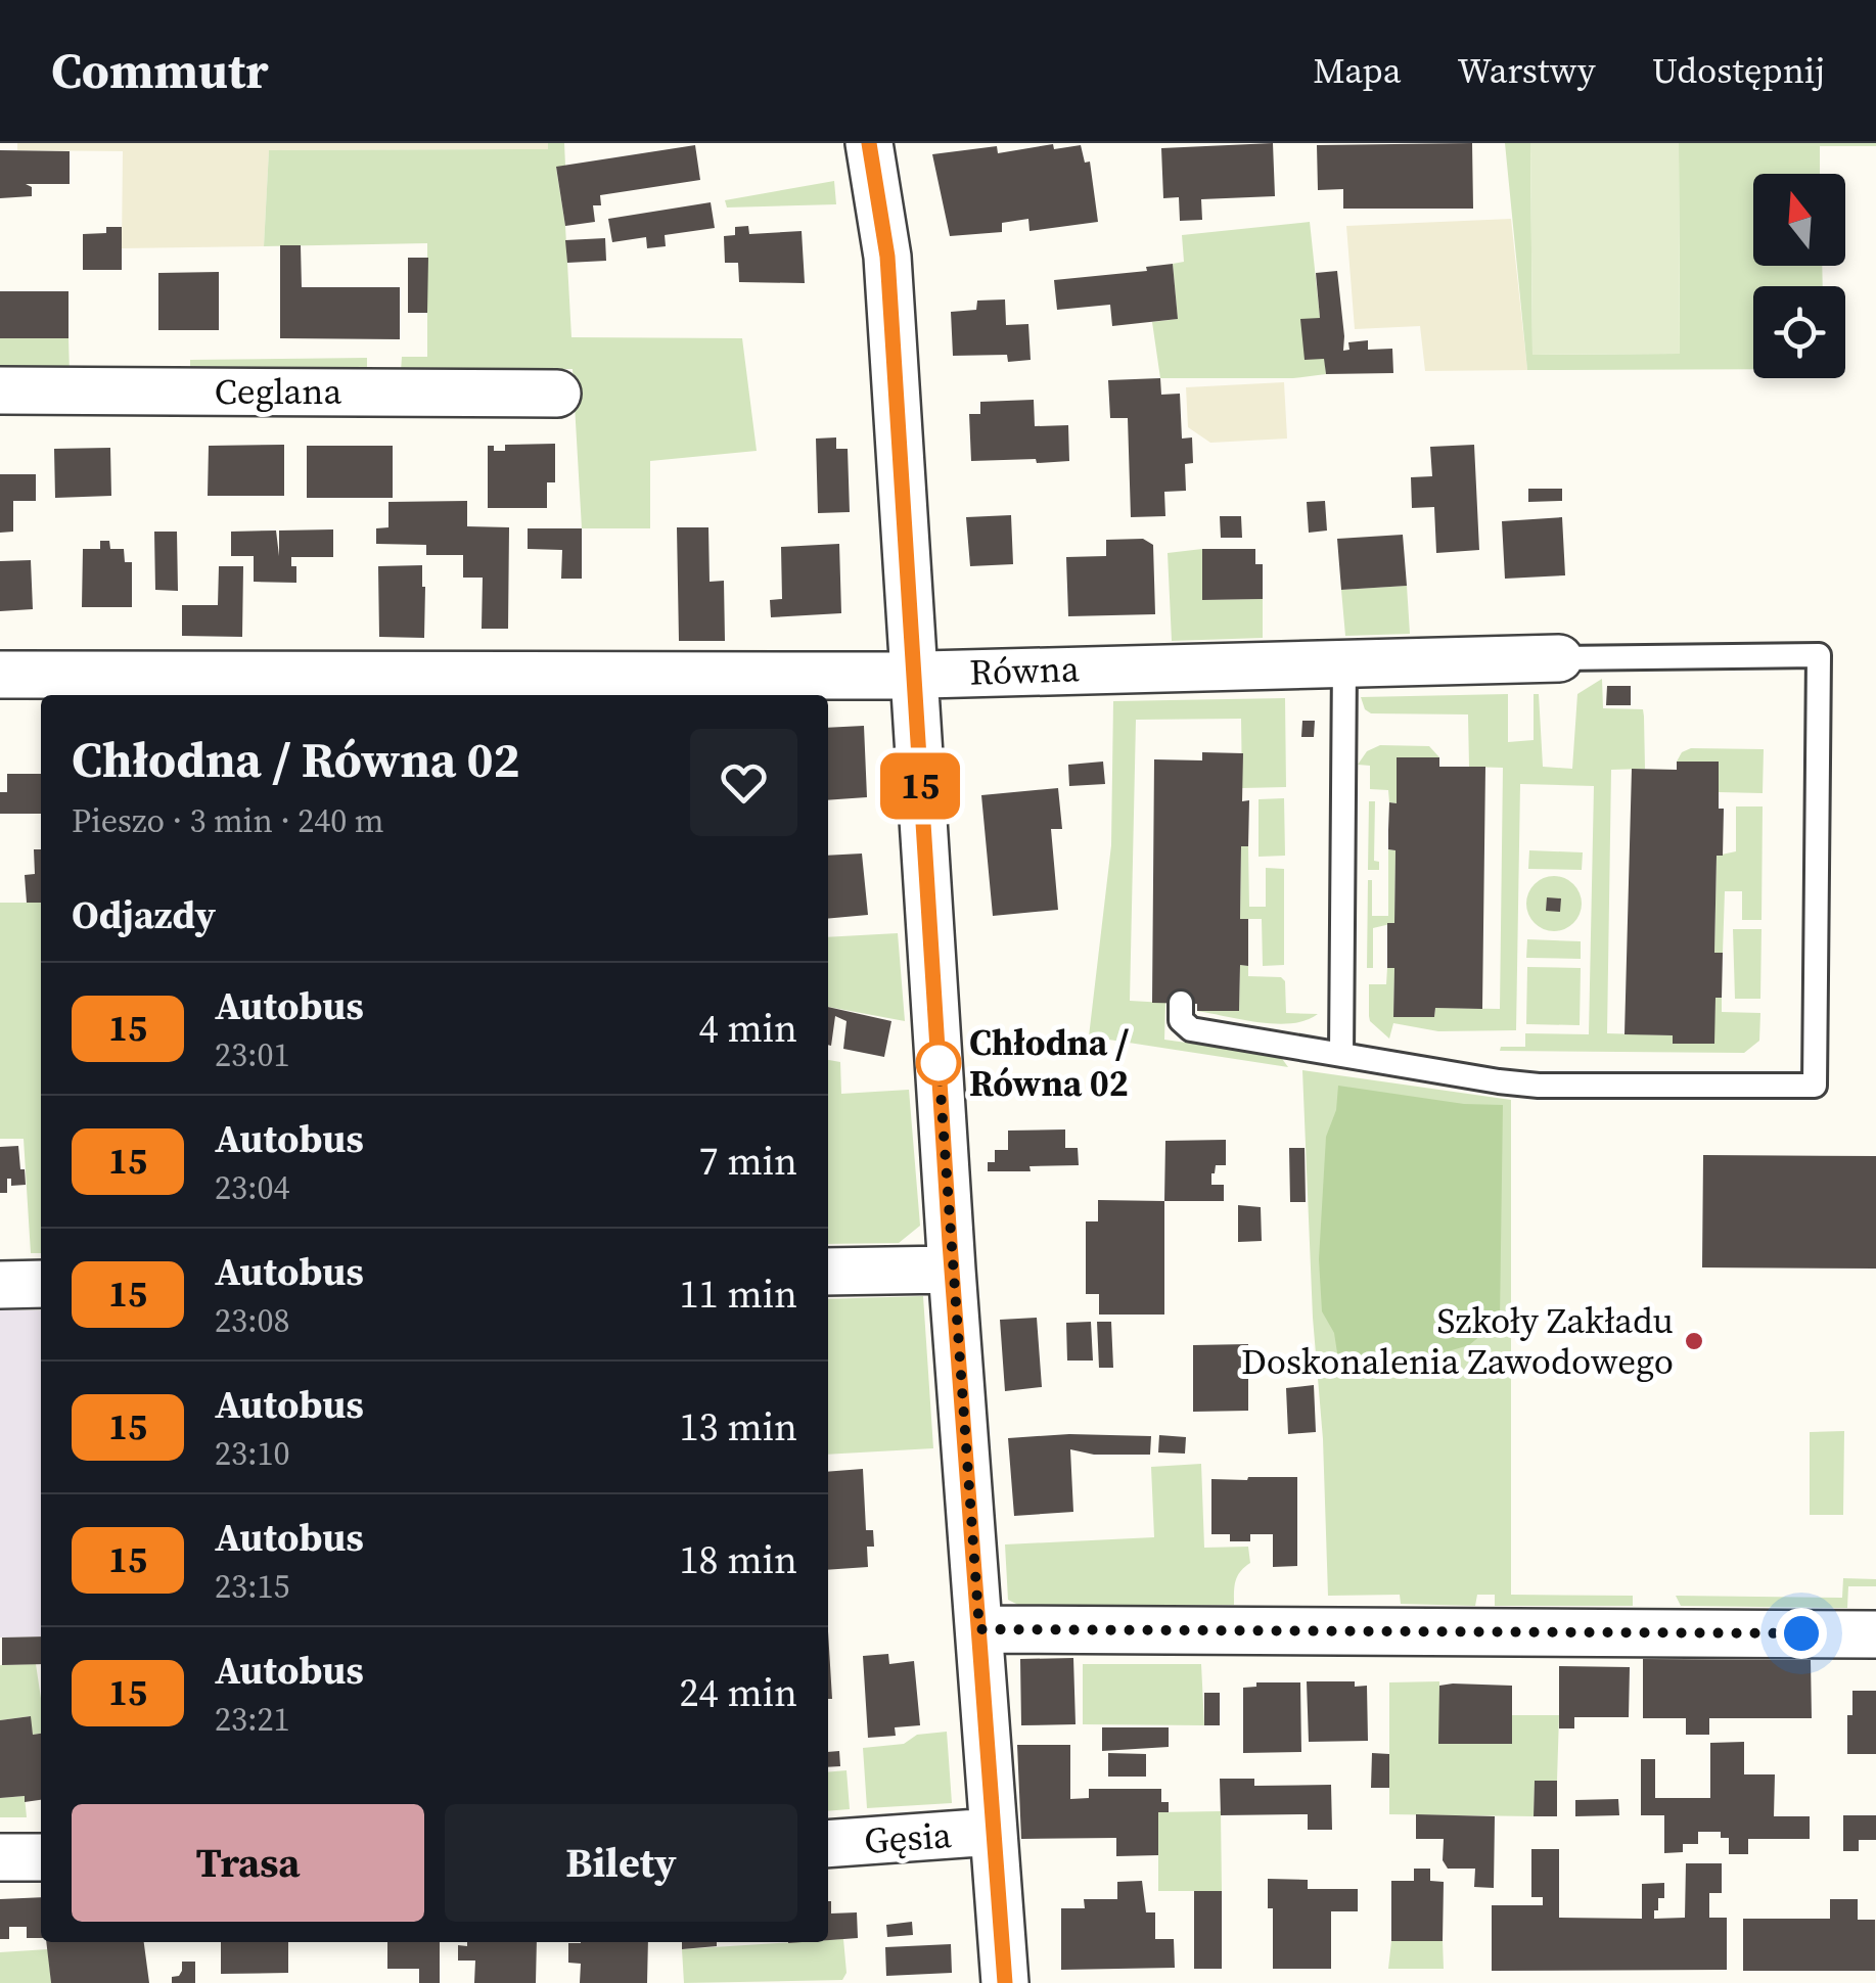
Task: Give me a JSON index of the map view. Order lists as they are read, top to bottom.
{
  "streets": {
    "street": ["Ceglana", "Równa", "Gęsia"]
  },
  "places": ["Chłodna / Równa 02", "Szkoły Zakładu Doskonalenia Zawodowego"],
  "lines": ["bus line 15"],
  "north": "top",
  "page": {
    "header": "Commutr",
    "nav": ["Mapa", "Warstwy", "Udostępnij"],
    "on_map": "15",
    "heading": [
      ["Chłodna / Równa 02", "Pieszo · 3 min · 240 m"],
      "Odjazdy"
    ],
    "list": [
      {
        "mark": "15",
        "name": "Autobus",
        "note": "23:01",
        "value": "4 min"
      },
      {
        "mark": "15",
        "name": "Autobus",
        "note": "23:04",
        "value": "7 min"
      },
      {
        "mark": "15",
        "name": "Autobus",
        "note": "23:08",
        "value": "11 min"
      },
      {
        "mark": "15",
        "name": "Autobus",
        "note": "23:10",
        "value": "13 min"
      },
      {
        "mark": "15",
        "name": "Autobus",
        "note": "23:15",
        "value": "18 min"
      },
      {
        "mark": "15",
        "name": "Autobus",
        "note": "23:21",
        "value": "24 min"
      }
    ],
    "buttons": ["Trasa", "Bilety"]
  }
}
